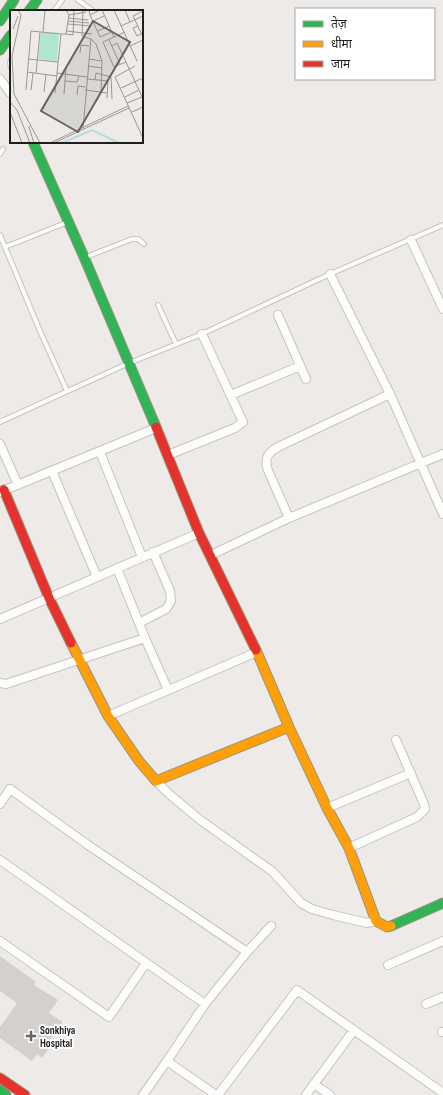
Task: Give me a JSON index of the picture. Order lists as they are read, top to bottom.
{
  "places": {
    "health": ["Sonkhiya Hospital"]
  },
  "legend": ["तेज़", "धीमा", "जाम"]
}
